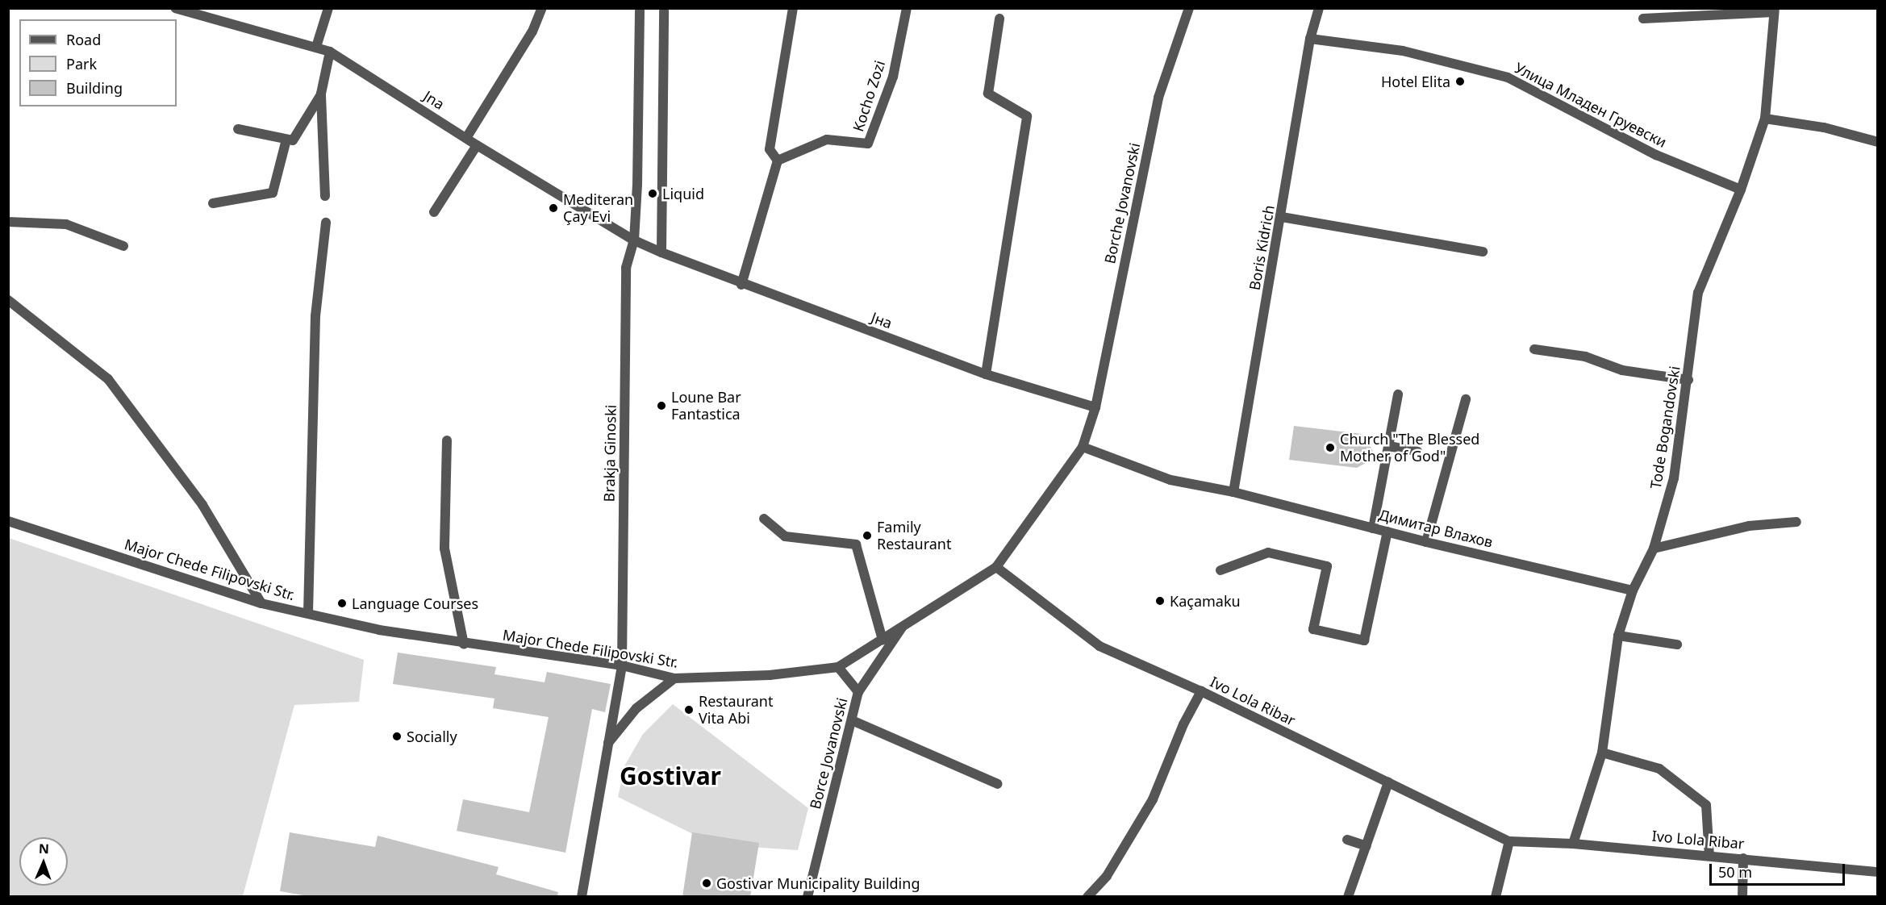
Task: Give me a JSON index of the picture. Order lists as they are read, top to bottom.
{
  "streets": {
    "street": [
      "Kocho Zozi",
      "Jna",
      "Улица Младен Груевски",
      "Borche Jovanovski",
      "Boris Kidrich",
      "Јна",
      "Tode Bogandovski",
      "Brakja Ginoski",
      "Димитар Влахов",
      "Major Chede Filipovski Str.",
      "Ivo Lola Ribar",
      "Borce Jovanovski"
    ]
  },
  "crossings": [
    ["Jna", "Јна"],
    ["Jna", "Brakja Ginoski"],
    ["Улица Младен Груевски", "Boris Kidrich"],
    ["Улица Младен Груевски", "Tode Bogandovski"],
    ["Borche Jovanovski", "Јна"],
    ["Borche Jovanovski", "Major Chede Filipovski Str."],
    ["Boris Kidrich", "Димитар Влахов"],
    ["Јна", "Major Chede Filipovski Str."],
    ["Tode Bogandovski", "Димитар Влахов"],
    ["Tode Bogandovski", "Ivo Lola Ribar"],
    ["Brakja Ginoski", "Major Chede Filipovski Str."],
    ["Димитар Влахов", "Major Chede Filipovski Str."],
    ["Major Chede Filipovski Str.", "Ivo Lola Ribar"],
    ["Major Chede Filipovski Str.", "Borce Jovanovski"]
  ],
  "districts": ["Gostivar"],
  "places": [
    "Hotel Elita",
    "Liquid",
    "Mediteran Çay Evi",
    "Loune Bar Fantastica",
    "Church \"Тhe Blessed Mother of God\"",
    "Family Restaurant",
    "Kaçamaku",
    "Language Courses",
    "Restaurant Vita Abi",
    "Socially",
    "Gostivar Municipality Building"
  ],
  "legend": ["Road", "Park", "Building"],
  "scale_bar": "50 m",
  "north": "top"
}
